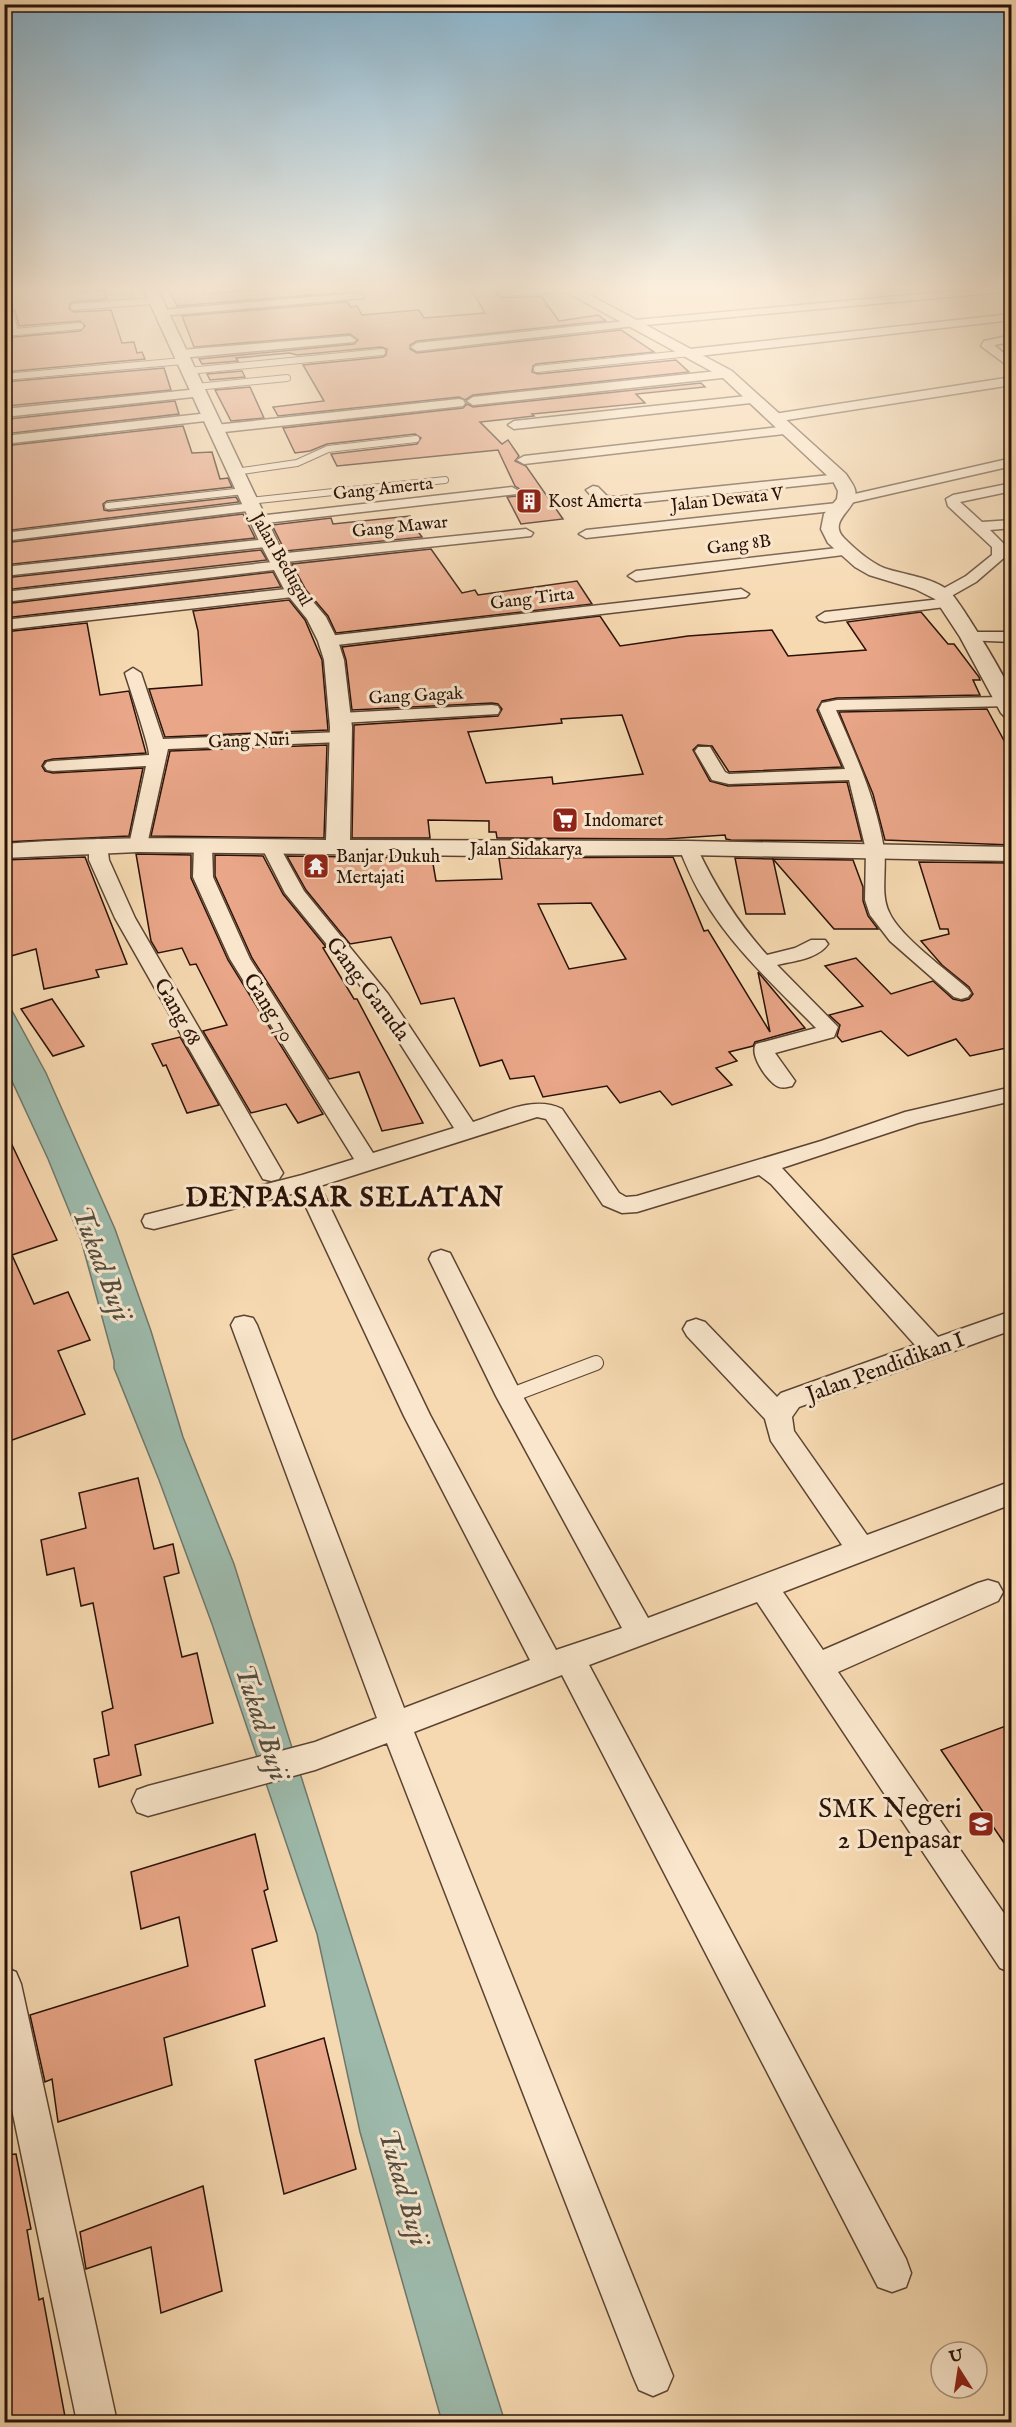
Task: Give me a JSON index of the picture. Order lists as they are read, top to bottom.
{
  "streets": {
    "street": [
      "Gang Amerta",
      "Jalan Dewata V",
      "Gang Mawar",
      "Gang 8B",
      "Jalan Bedugul",
      "Gang Tirta",
      "Gang Gagak",
      "Gang Nuri",
      "Jalan Sidakarya",
      "Gang Garuda",
      "Gang 70",
      "Gang 68",
      "Jalan Pendidikan I"
    ]
  },
  "crossings": [
    ["Gang Amerta", "Jalan Bedugul"],
    ["Gang Mawar", "Jalan Bedugul"],
    ["Jalan Bedugul", "Gang Tirta"],
    ["Jalan Bedugul", "Gang Gagak"],
    ["Jalan Bedugul", "Gang Nuri"],
    ["Jalan Bedugul", "Jalan Sidakarya"],
    ["Gang Gagak", "Gang Nuri"],
    ["Jalan Sidakarya", "Gang Garuda"],
    ["Jalan Sidakarya", "Gang 70"],
    ["Jalan Sidakarya", "Gang 68"]
  ],
  "districts": ["DENPASAR SELATAN"],
  "water": ["Tukad Buji"],
  "places": {
    "building": ["Kost Amerta"],
    "supermarket": ["Indomaret"],
    "temple": ["Banjar Dukuh Mertajati"],
    "school or university": ["SMK Negeri 2 Denpasar"]
  },
  "north": "top"
}
